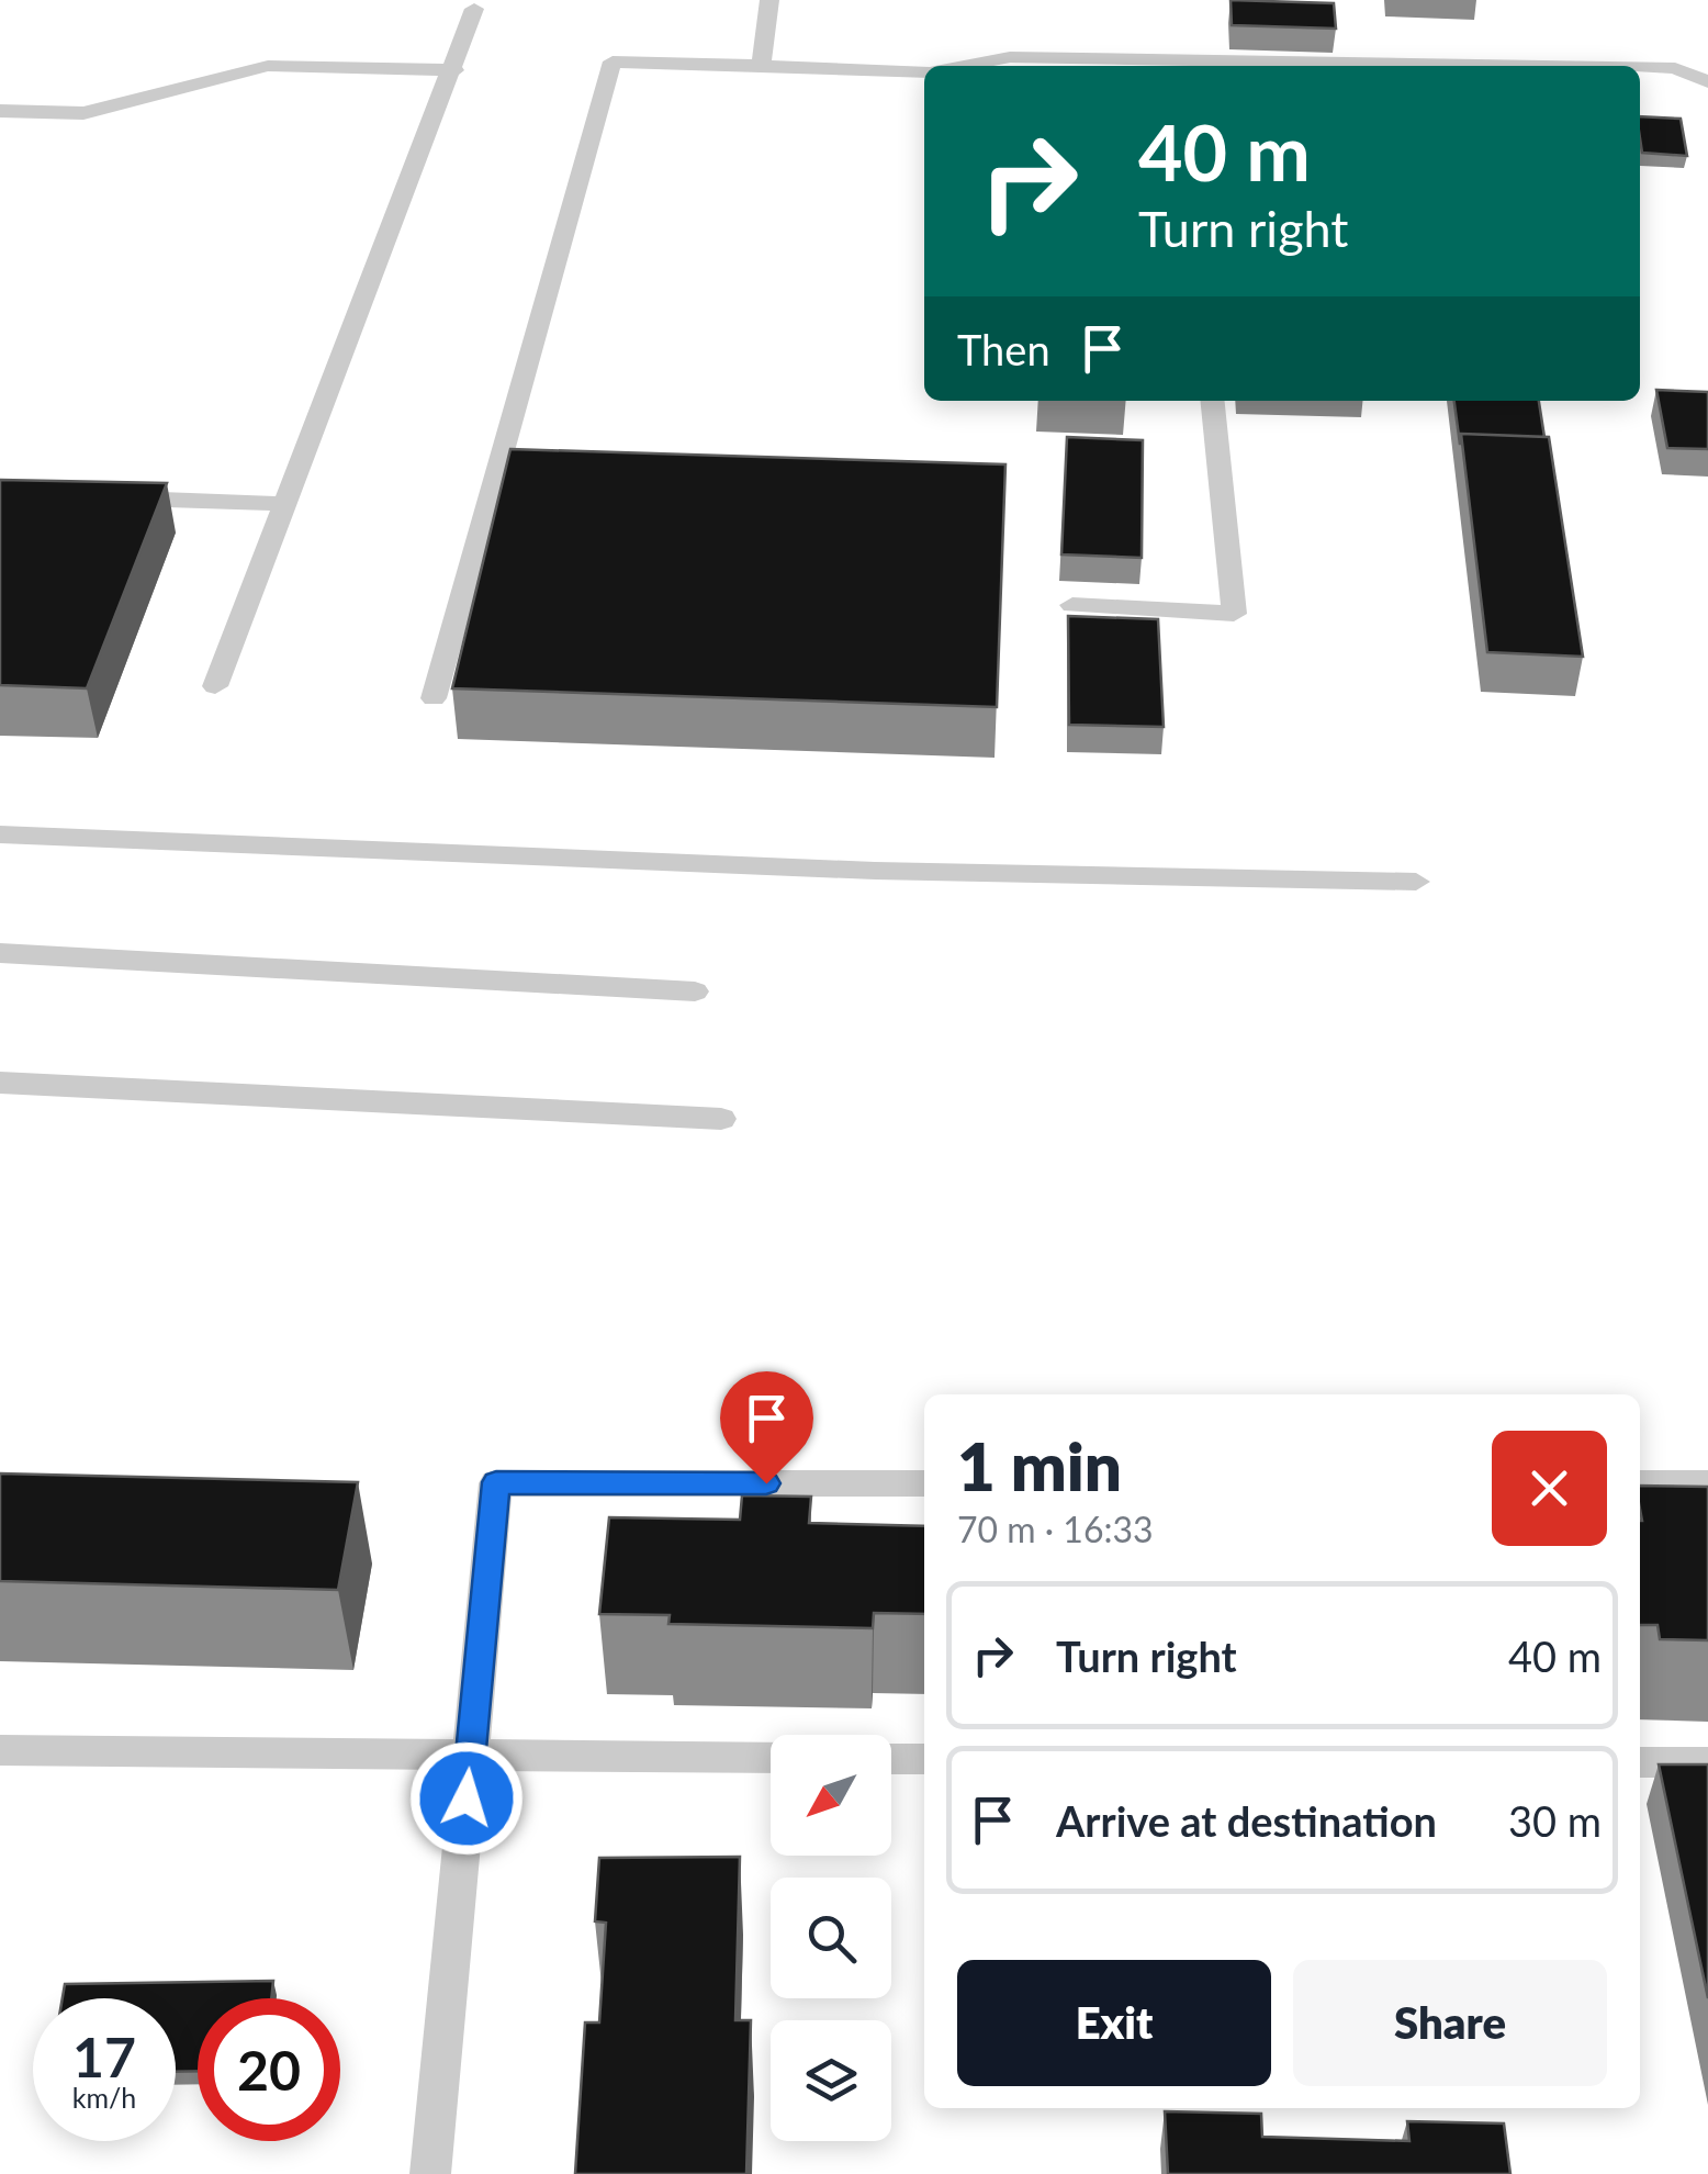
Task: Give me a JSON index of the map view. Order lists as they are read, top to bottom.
{
  "north": "bottom left",
  "page": {
    "turn": ["40 m", "Turn right"],
    "then": "Then",
    "heading": ["1 min", "70 m · 16:33"],
    "list": [
      {
        "name": "Turn right",
        "value": "40 m"
      },
      {
        "name": "Arrive at destination",
        "value": "30 m"
      }
    ],
    "buttons": ["Exit", "Share"],
    "speed": "17 km/h",
    "limit": "20"
  }
}
